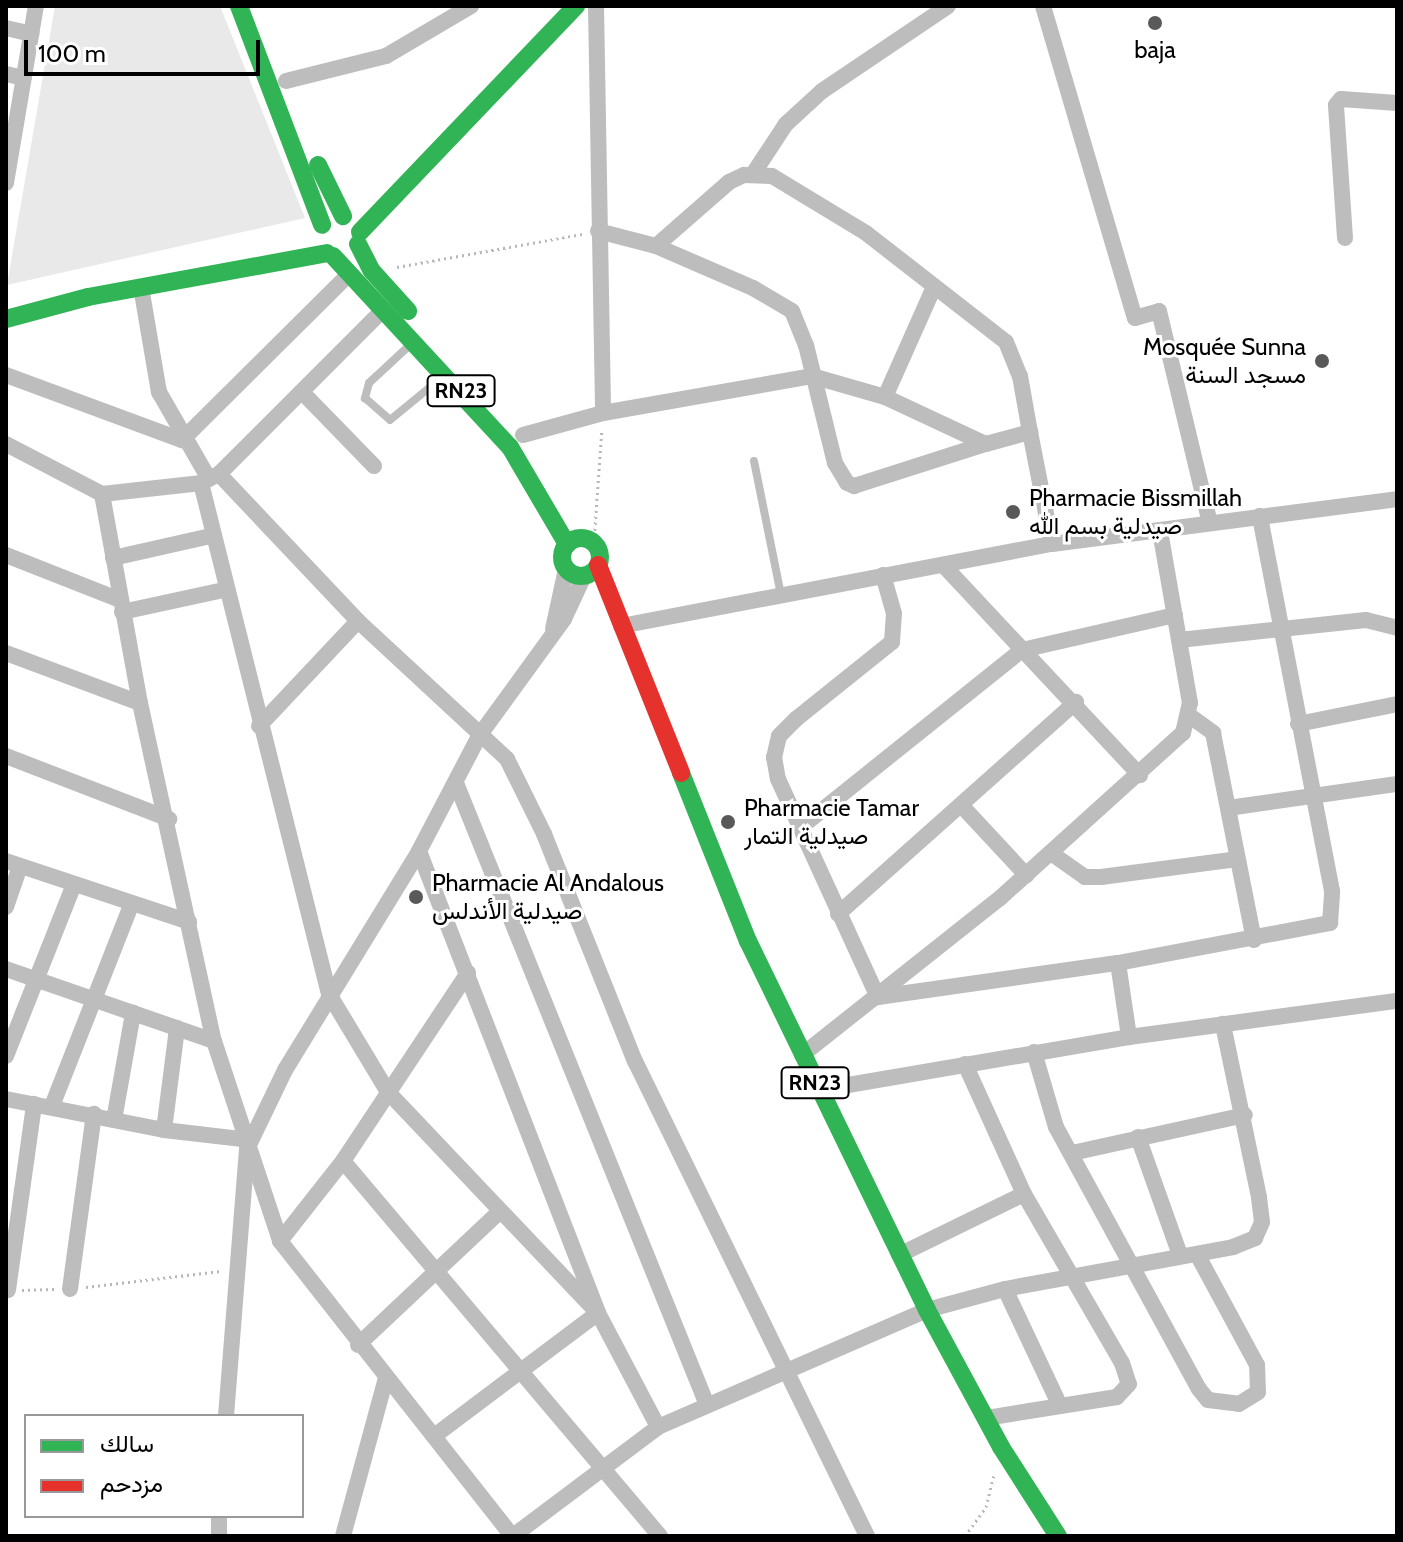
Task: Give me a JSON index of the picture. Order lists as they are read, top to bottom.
{
  "streets": {
    "main road": ["RN23"]
  },
  "places": [
    "baja",
    "Mosquée Sunna مسجد السنة",
    "Pharmacie Bissmillah صيدلية بسم الله",
    "Pharmacie Tamar صيدلية التمار",
    "Pharmacie Al Andalous صيدلية الأندلس"
  ],
  "legend": ["سالك", "مزدحم"],
  "scale_bar": "100 m"
}
